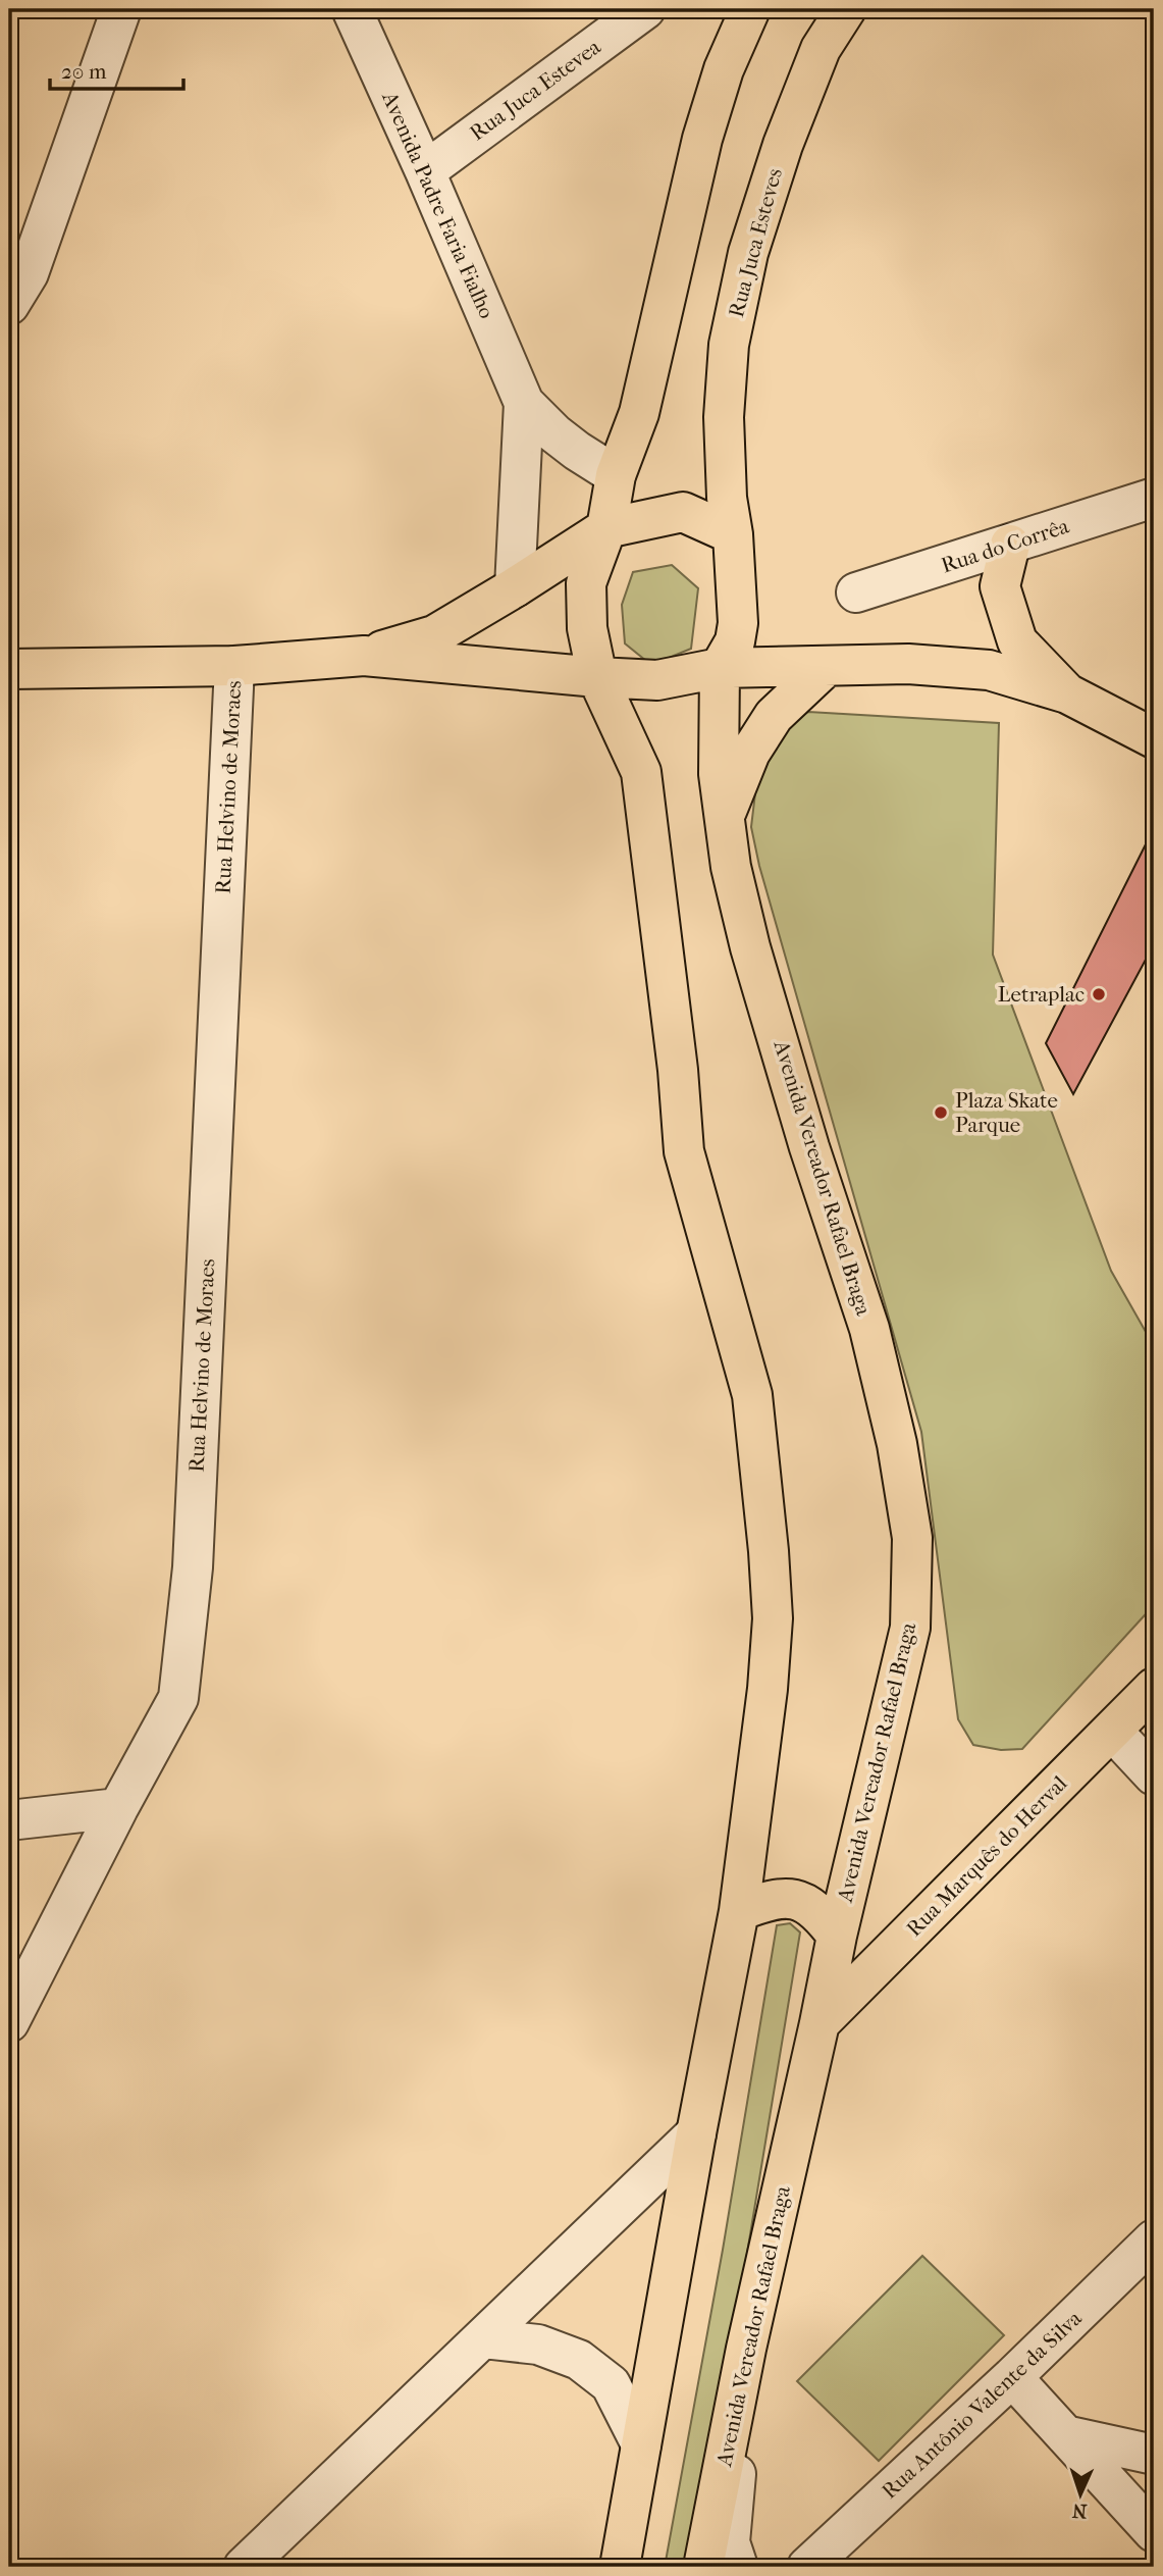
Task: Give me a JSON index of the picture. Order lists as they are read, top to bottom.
{
  "streets": {
    "main road": ["Rua Juca Esteves", "Avenida Vereador Rafael Braga", "Rua Marquês do Herval"],
    "street": [
      "Rua Juca Estevea",
      "Avenida Padre Faria Fialho",
      "Rua do Corrêa",
      "Rua Helvino de Moraes",
      "Rua Antônio Valente da Silva"
    ]
  },
  "crossings": [
    ["Rua Juca Estevea", "Avenida Padre Faria Fialho"],
    ["Rua Juca Esteves", "Avenida Vereador Rafael Braga"],
    ["Avenida Vereador Rafael Braga", "Rua Marquês do Herval"]
  ],
  "places": ["Letraplac", "Plaza Skate Parque"],
  "scale_bar": "20 m",
  "north": "bottom"
}
